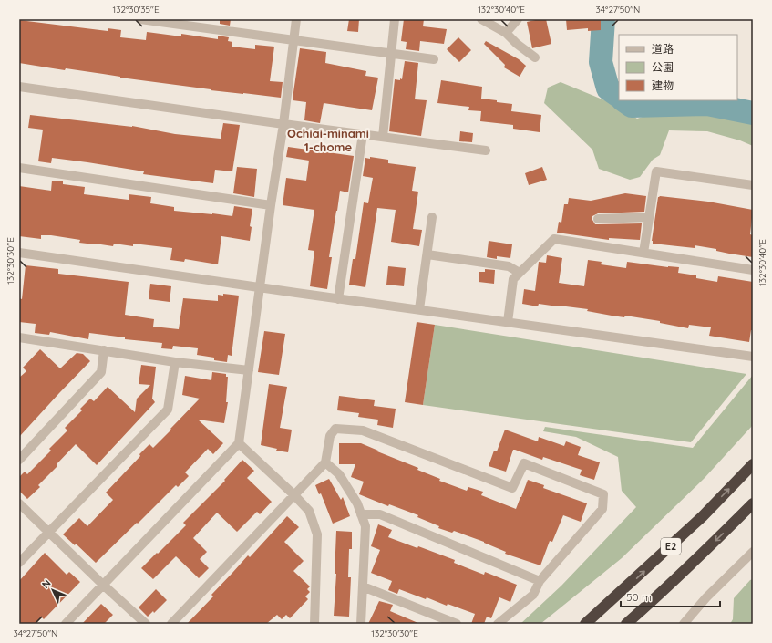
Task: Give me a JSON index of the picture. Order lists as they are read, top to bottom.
{
  "streets": {
    "highway": ["E2"]
  },
  "districts": ["Ochiai-minami 1-chome"],
  "legend": ["道路", "公園", "建物"],
  "scale_bar": "50 m",
  "north": "top left",
  "coordinates": [
    "132°30'35\"E",
    "132°30'40\"E",
    "34°27'50\"N",
    "132°30'30\"E"
  ]
}
